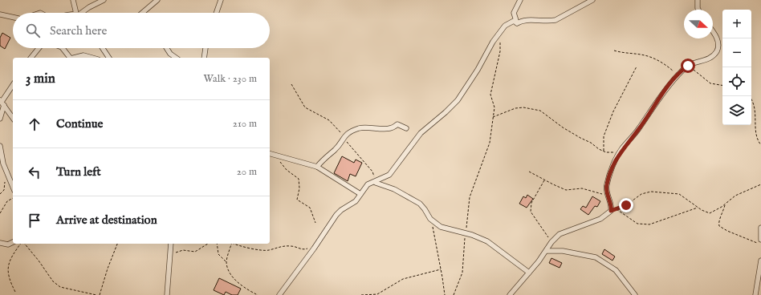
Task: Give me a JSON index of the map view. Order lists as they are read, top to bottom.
{
  "north": "right",
  "page": {
    "map_buttons": ["+", "−"],
    "search": "Search here",
    "heading": ["3 min", "Walk · 230 m"],
    "list": [
      ["Continue", "210 m"],
      ["Turn left", "20 m"],
      "Arrive at destination"
    ]
  }
}
